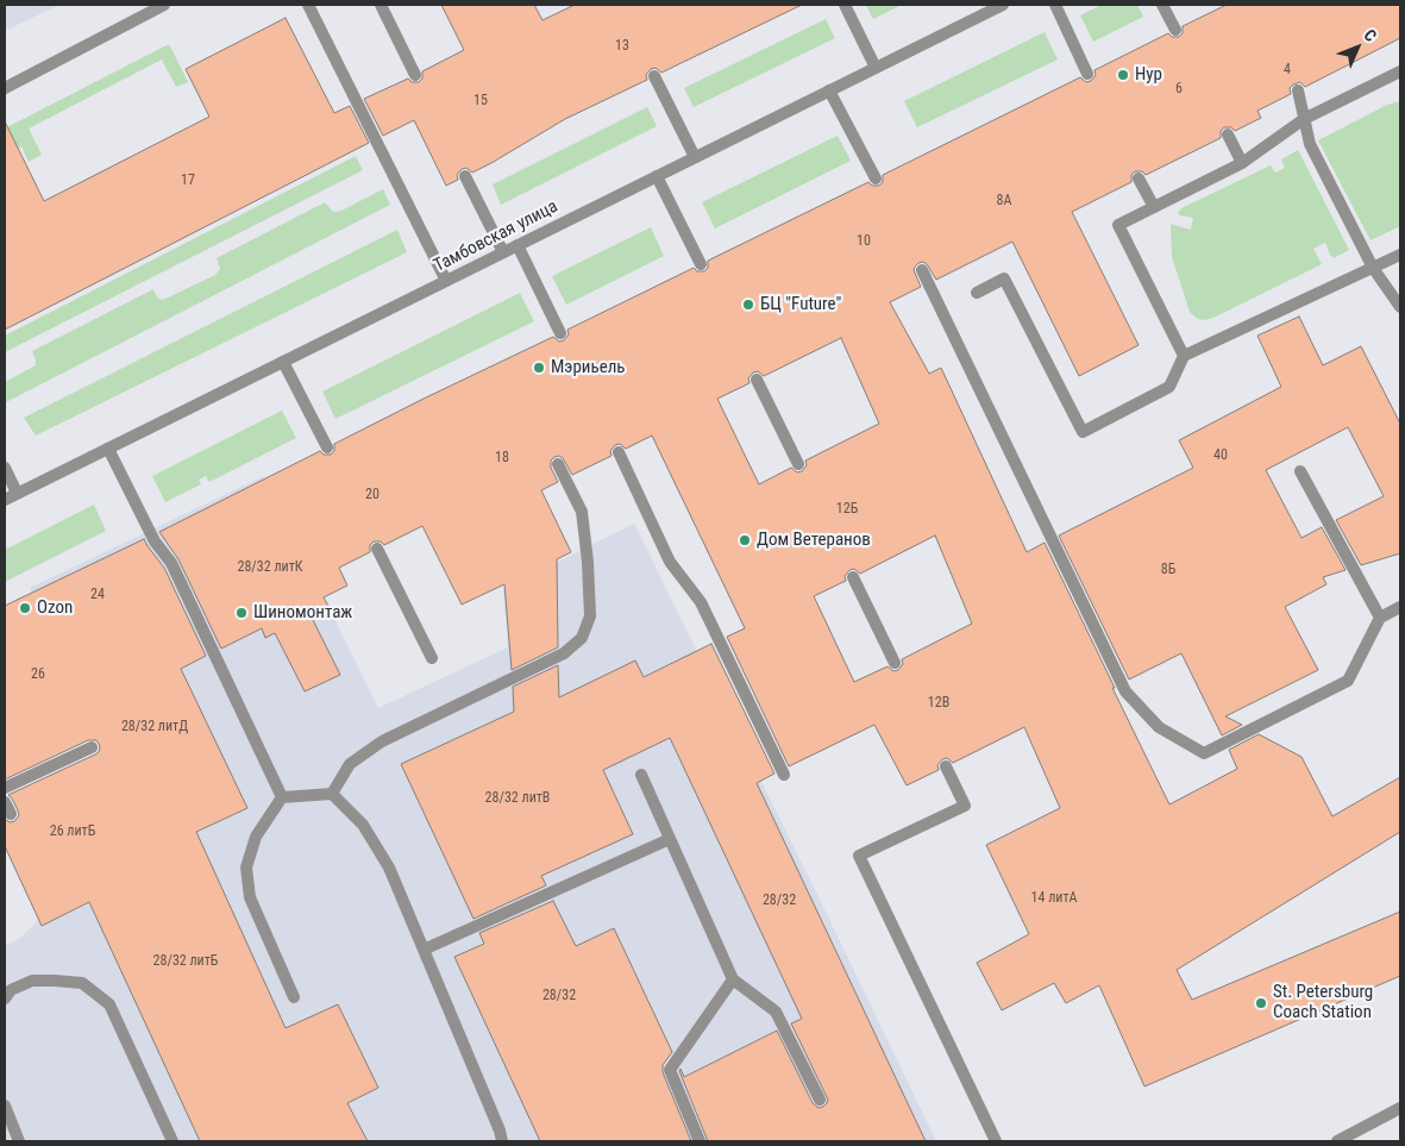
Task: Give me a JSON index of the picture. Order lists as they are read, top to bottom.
{
  "streets": {
    "street": ["Тамбовская улица"]
  },
  "places": [
    "Нур",
    "БЦ \"Future\"",
    "Мэриьель",
    "Дом Ветеранов",
    "Ozon",
    "Шиномонтаж",
    "St. Petersburg Coach Station"
  ],
  "house_numbers": [
    "13",
    "4",
    "6",
    "15",
    "17",
    "8А",
    "10",
    "40",
    "18",
    "20",
    "12Б",
    "28/32 литК",
    "8Б",
    "24",
    "26",
    "12В",
    "28/32 литД",
    "28/32 литВ",
    "26 литБ",
    "14 литА",
    "28/32",
    "28/32 литБ",
    "28/32"
  ],
  "north": "top right"
}
